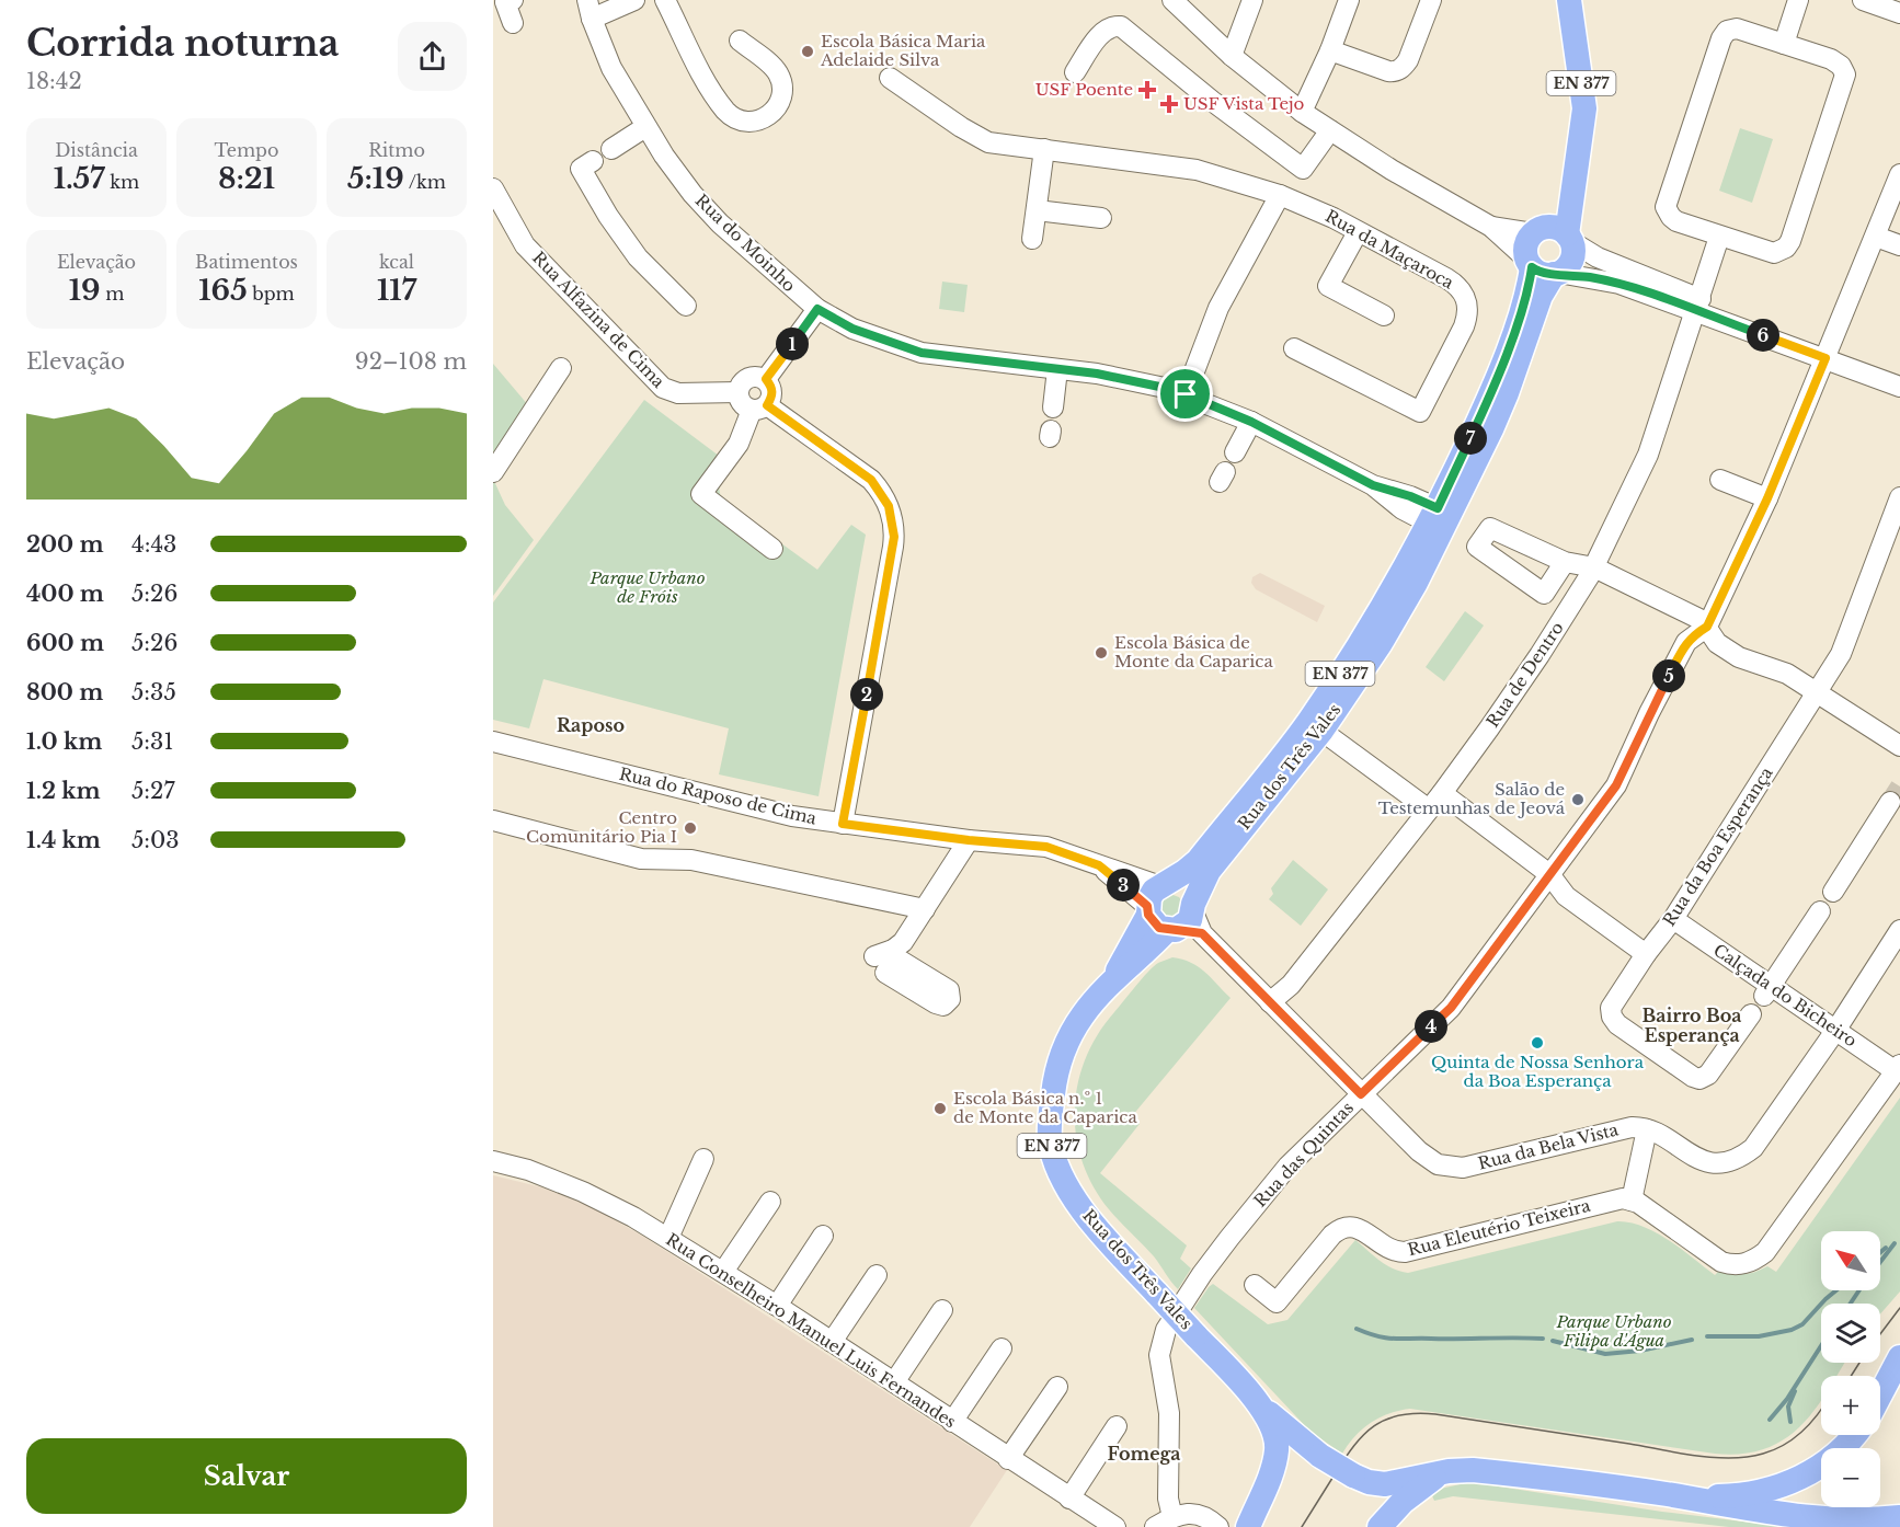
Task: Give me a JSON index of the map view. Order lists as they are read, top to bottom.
{
  "streets": {
    "main road": ["EN 377", "Rua dos Três Vales"],
    "street": [
      "Rua do Moinho",
      "Rua da Maçaroca",
      "Rua Alfazina de Cima",
      "Rua de Dentro",
      "Rua do Raposo de Cima",
      "Rua da Boa Esperança",
      "Calçada do Bicheiro",
      "Rua da Bela Vista",
      "Rua das Quintas",
      "Rua Eleutério Teixeira",
      "Rua Conselheiro Manuel Luis Fernandes"
    ]
  },
  "crossings": [
    ["EN 377", "Rua dos Três Vales"],
    ["Rua do Moinho", "Rua dos Três Vales"],
    ["Rua de Dentro", "Rua da Bela Vista"],
    ["Rua dos Três Vales", "Rua do Raposo de Cima"],
    ["Rua dos Três Vales", "Rua da Bela Vista"],
    ["Rua da Boa Esperança", "Calçada do Bicheiro"],
    ["Rua da Bela Vista", "Rua das Quintas"]
  ],
  "districts": ["Raposo", "Bairro Boa Esperança", "Fomega"],
  "parks": ["Parque Urbano de Fróis", "Parque Urbano Filipa d'Água"],
  "places": {
    "other": [
      "Escola Básica Maria Adelaide Silva",
      "Escola Básica de Monte da Caparica",
      "Salão de Testemunhas de Jeová",
      "Centro Comunitário Pia I",
      "Quinta de Nossa Senhora da Boa Esperança",
      "Escola Básica n.º 1 de Monte da Caparica"
    ],
    "health": ["USF Poente", "USF Vista Tejo"]
  },
  "north": "top left",
  "page": {
    "heading": ["Corrida noturna", "18:42"],
    "stats": [
      ["Distância", "1.57 km"],
      ["Tempo", "8:21"],
      ["Ritmo", "5:19 /km"],
      ["Elevação", "19 m"],
      ["Batimentos", "165 bpm"],
      ["kcal", "117"]
    ],
    "pins": [
      "6",
      "1",
      "7",
      "5",
      "2",
      "3",
      "4"
    ],
    "chart": ["Elevação", "92–108 m"],
    "list": [
      {
        "name": "200 m",
        "note": "4:43"
      },
      {
        "name": "400 m",
        "note": "5:26"
      },
      {
        "name": "600 m",
        "note": "5:26"
      },
      {
        "name": "800 m",
        "note": "5:35"
      },
      {
        "name": "1.0 km",
        "note": "5:31"
      },
      {
        "name": "1.2 km",
        "note": "5:27"
      },
      {
        "name": "1.4 km",
        "note": "5:03"
      }
    ],
    "map_buttons": ["+", "−"],
    "buttons": "Salvar"
  }
}
